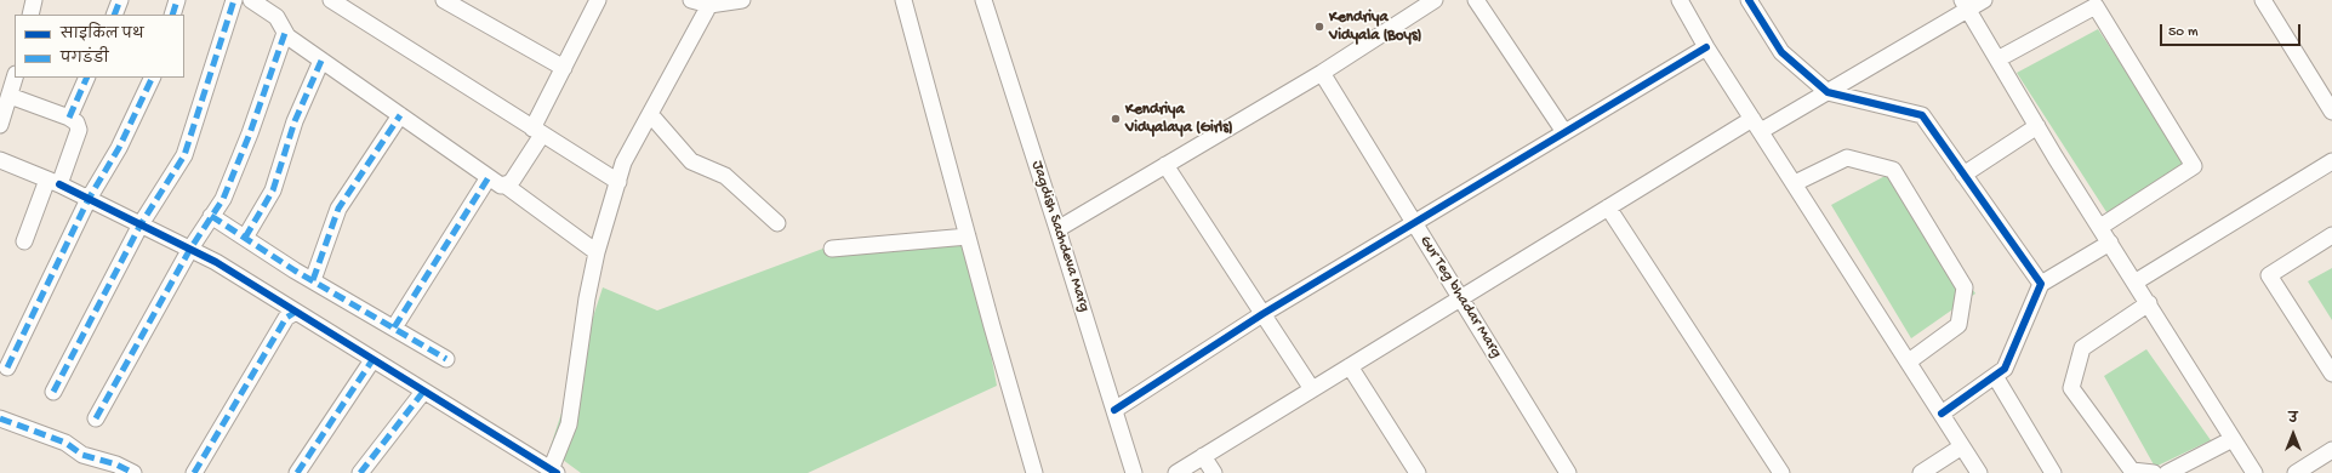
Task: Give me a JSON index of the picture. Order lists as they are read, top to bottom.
{
  "streets": {
    "street": ["Jagdish Sachdeva Marg", "Gur Teg bhadar Marg"]
  },
  "places": ["Kendriya Vidyala (Boys)", "Kendriya Vidyalaya (Girls)"],
  "legend": ["साइकिल पथ", "पगडंडी"],
  "scale_bar": "50 m",
  "north": "top"
}
